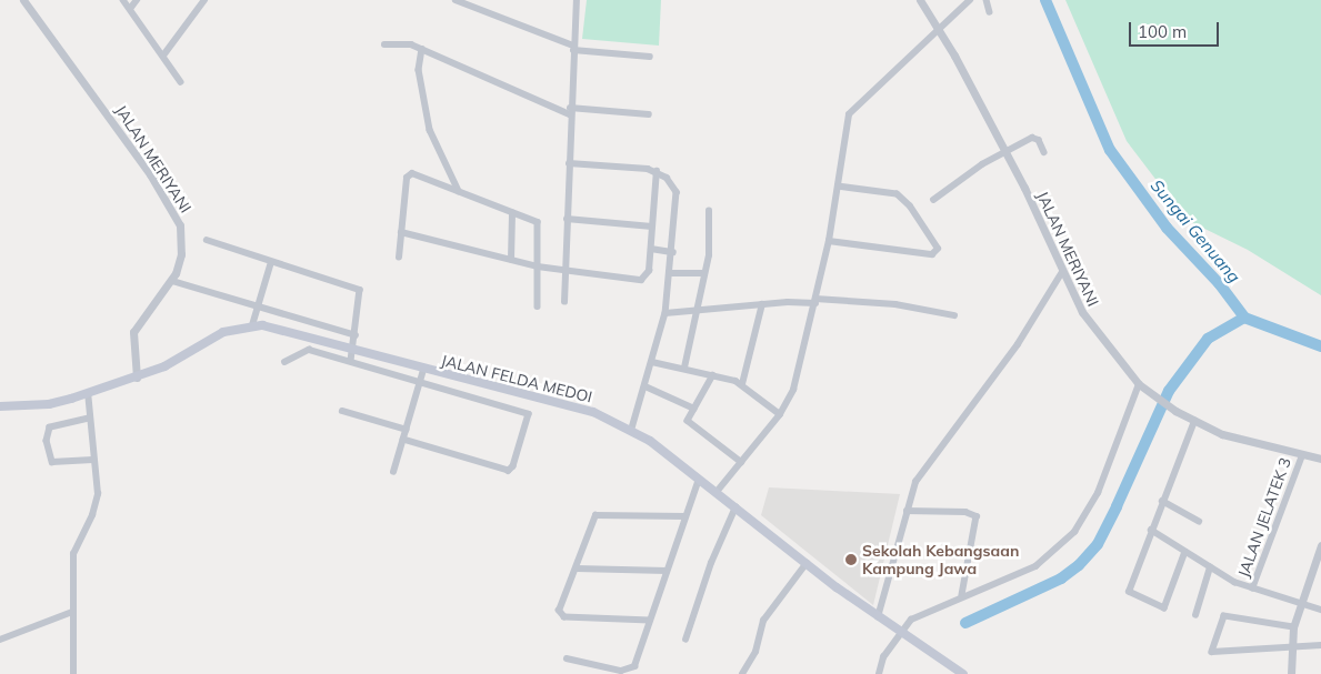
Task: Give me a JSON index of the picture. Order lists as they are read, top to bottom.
{
  "streets": {
    "main road": ["JALAN FELDA MEDOI"],
    "street": ["JALAN MERIYANI", "JALAN JELATEK 3"]
  },
  "crossings": [
    ["JALAN MERIYANI", "JALAN FELDA MEDOI"],
    ["JALAN MERIYANI", "JALAN JELATEK 3"]
  ],
  "water": ["Sungai Genuang"],
  "places": ["Sekolah Kebangsaan Kampung Jawa"],
  "scale_bar": "100 m"
}
